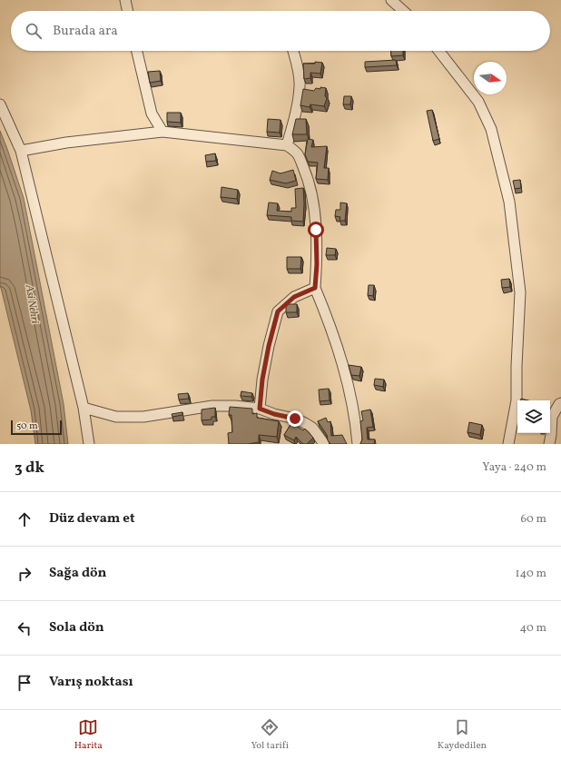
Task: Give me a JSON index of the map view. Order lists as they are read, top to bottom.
{
  "water": ["Asi Nehri"],
  "scale_bar": "50 m",
  "north": "right",
  "page": {
    "search": "Burada ara",
    "scale": "50 m",
    "heading": ["3 dk", "Yaya · 240 m"],
    "list": [
      ["Düz devam et", "60 m"],
      ["Sağa dön", "140 m"],
      ["Sola dön", "40 m"],
      "Varış noktası"
    ],
    "nav": ["Harita", "Yol tarifi", "Kaydedilen"]
  }
}
